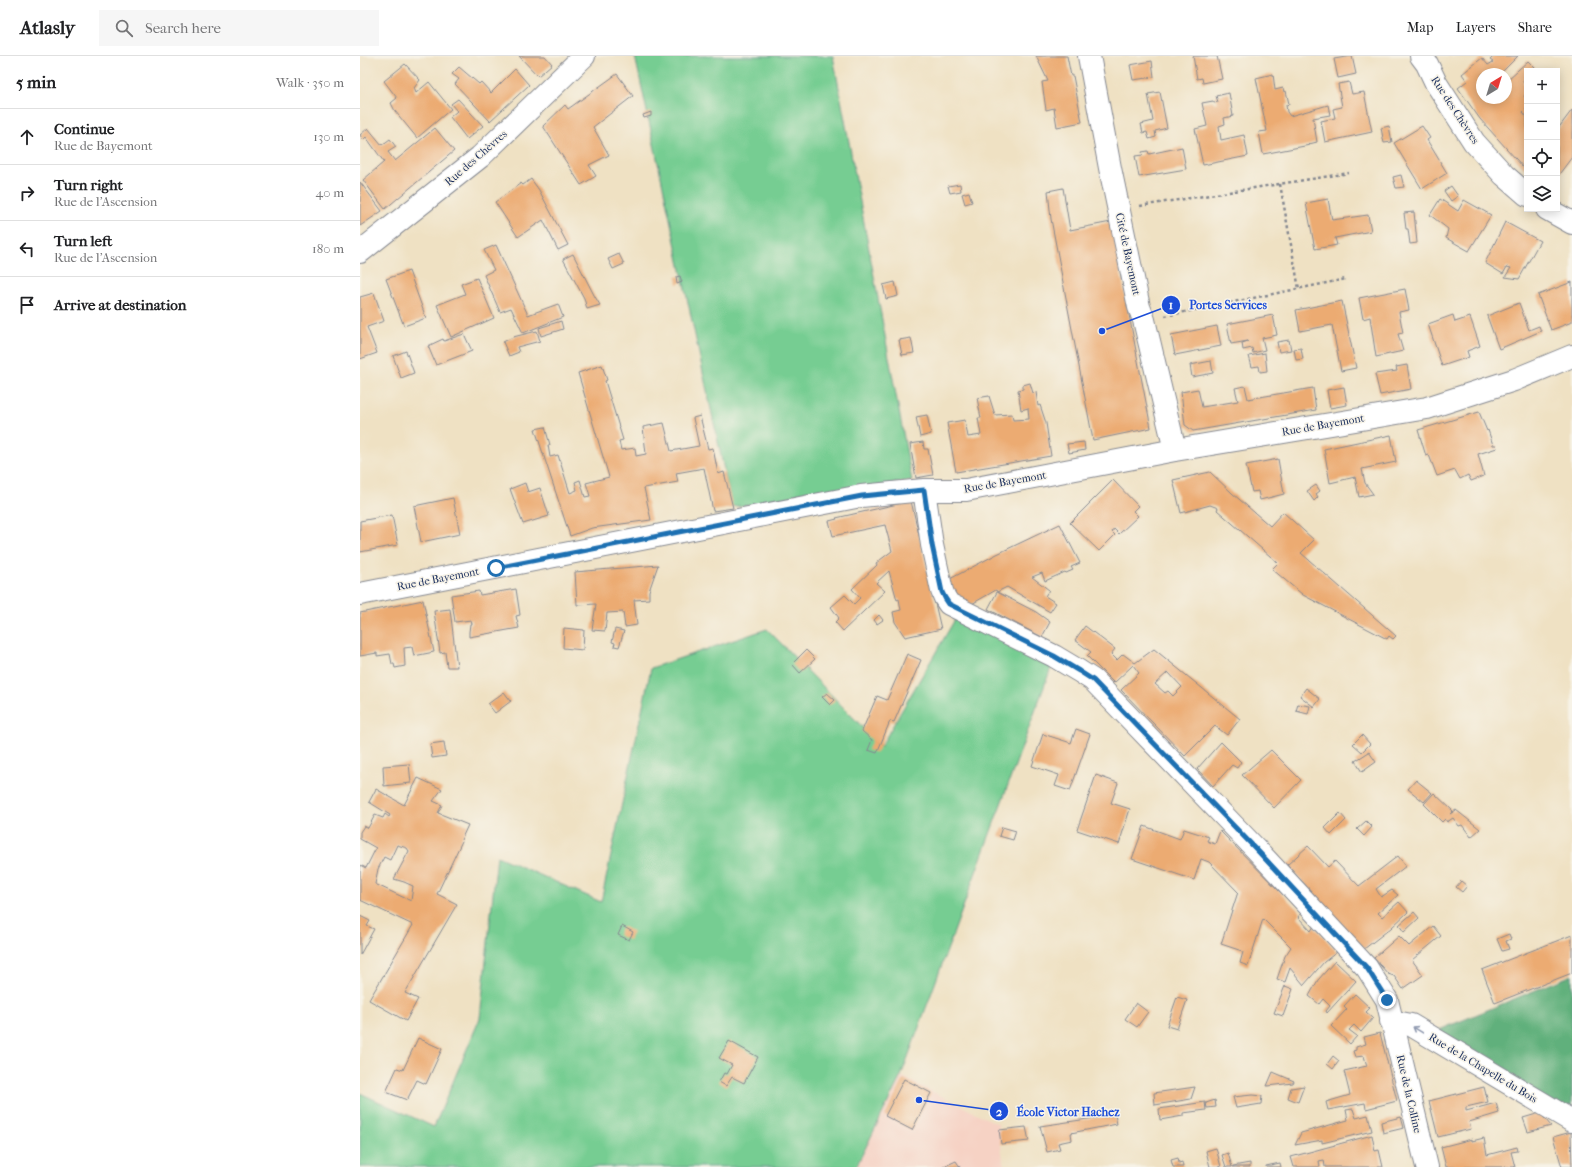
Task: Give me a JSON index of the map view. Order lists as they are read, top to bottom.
{
  "streets": {
    "street": [
      "Rue des Chèvres",
      "Cité de Bayemont",
      "Rue de Bayemont",
      "Rue de la Chapelle du Bois",
      "Rue de la Colline"
    ]
  },
  "crossings": [
    ["Cité de Bayemont", "Rue de Bayemont"],
    ["Rue de Bayemont", "Rue de la Colline"],
    ["Rue de la Chapelle du Bois", "Rue de la Colline"]
  ],
  "one_way": ["Rue de la Chapelle du Bois"],
  "places": ["Portes Services", "École Victor Hachez"],
  "north": "top right",
  "page": {
    "header": "Atlasly",
    "search": "Search here",
    "nav": ["Map", "Layers", "Share"],
    "heading": ["5 min", "Walk · 350 m"],
    "map_buttons": ["+", "−"],
    "list": [
      ["Continue", "Rue de Bayemont", "130 m"],
      ["Turn right", "Rue de l'Ascension", "40 m"],
      ["Turn left", "Rue de l'Ascension", "180 m"],
      "Arrive at destination"
    ]
  }
}
